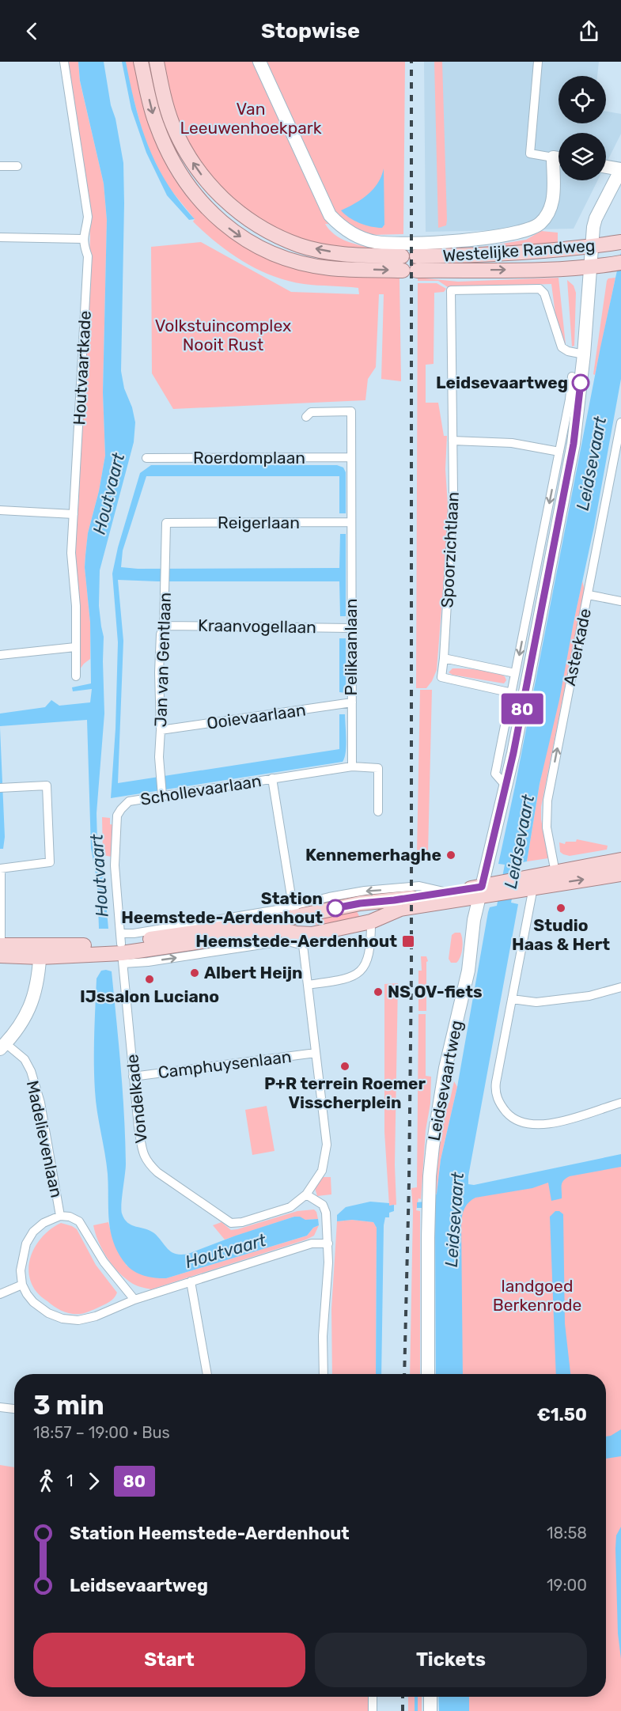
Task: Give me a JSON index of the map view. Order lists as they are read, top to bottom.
{
  "streets": {
    "main road": ["Westelijke Randweg"],
    "street": [
      "Houtvaartkade",
      "Roerdomplaan",
      "Reigerlaan",
      "Spoorzichtlaan",
      "Kraanvogellaan",
      "Pelikaanlaan",
      "Asterkade",
      "Jan van Gentlaan",
      "Ooievaarlaan",
      "Schollevaarlaan",
      "Camphuysenlaan",
      "Leidsevaartweg",
      "Vondelkade",
      "Madelievenlaan"
    ]
  },
  "crossings": [
    ["Westelijke Randweg", "Leidsevaartweg"],
    ["Roerdomplaan", "Pelikaanlaan"],
    ["Reigerlaan", "Pelikaanlaan"],
    ["Reigerlaan", "Jan van Gentlaan"],
    ["Spoorzichtlaan", "Leidsevaartweg"],
    ["Kraanvogellaan", "Pelikaanlaan"],
    ["Kraanvogellaan", "Jan van Gentlaan"],
    ["Pelikaanlaan", "Ooievaarlaan"],
    ["Pelikaanlaan", "Schollevaarlaan"],
    ["Jan van Gentlaan", "Ooievaarlaan"],
    ["Jan van Gentlaan", "Schollevaarlaan"],
    ["Schollevaarlaan", "Vondelkade"],
    ["Camphuysenlaan", "Vondelkade"]
  ],
  "water": ["Leidsevaart", "Houtvaart"],
  "parks": ["Van Leeuwenhoekpark", "Volkstuincomplex Nooit Rust", "landgoed Berkenrode"],
  "places": {
    "other": [
      "Leidsevaartweg",
      "Kennemerhaghe",
      "Station Heemstede-Aerdenhout",
      "Studio Haas & Hert",
      "Albert Heijn",
      "IJssalon Luciano",
      "NS OV-fiets",
      "P+R terrein Roemer Visscherplein"
    ],
    "transit": ["Heemstede-Aerdenhout"]
  },
  "lines": ["bus line 80"],
  "page": {
    "header": "Stopwise",
    "on_map": "80",
    "heading": ["3 min", "18:57 – 19:00 · Bus", "€1.50"],
    "legs": ["1", "80"],
    "list": [
      {
        "name": "Station Heemstede-Aerdenhout",
        "value": "18:58"
      },
      {
        "name": "Leidsevaartweg",
        "value": "19:00"
      }
    ],
    "buttons": ["Start", "Tickets"]
  }
}
